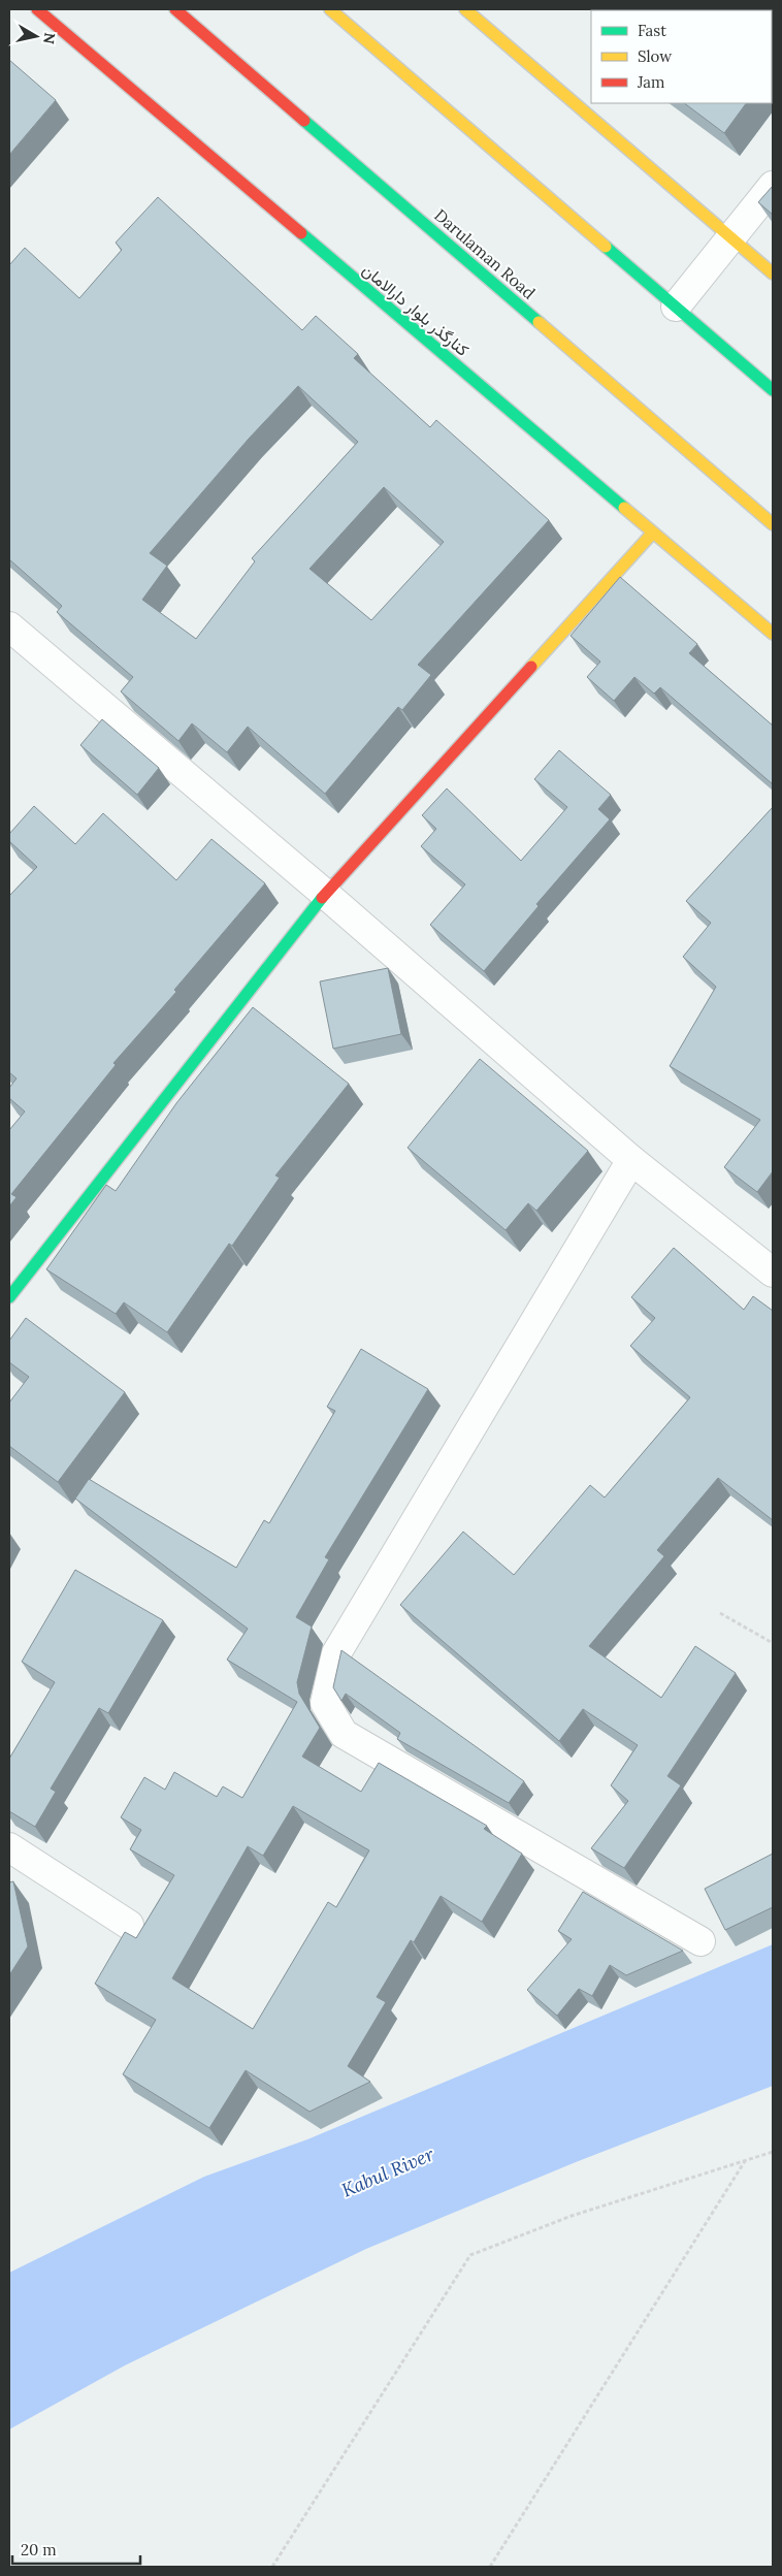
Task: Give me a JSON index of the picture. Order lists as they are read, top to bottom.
{
  "streets": {
    "street": ["Darulaman Road", "کنارگذر بلوار دارالامان"]
  },
  "water": ["Kabul River"],
  "legend": ["Fast", "Slow", "Jam"],
  "scale_bar": "20 m",
  "north": "right"
}
